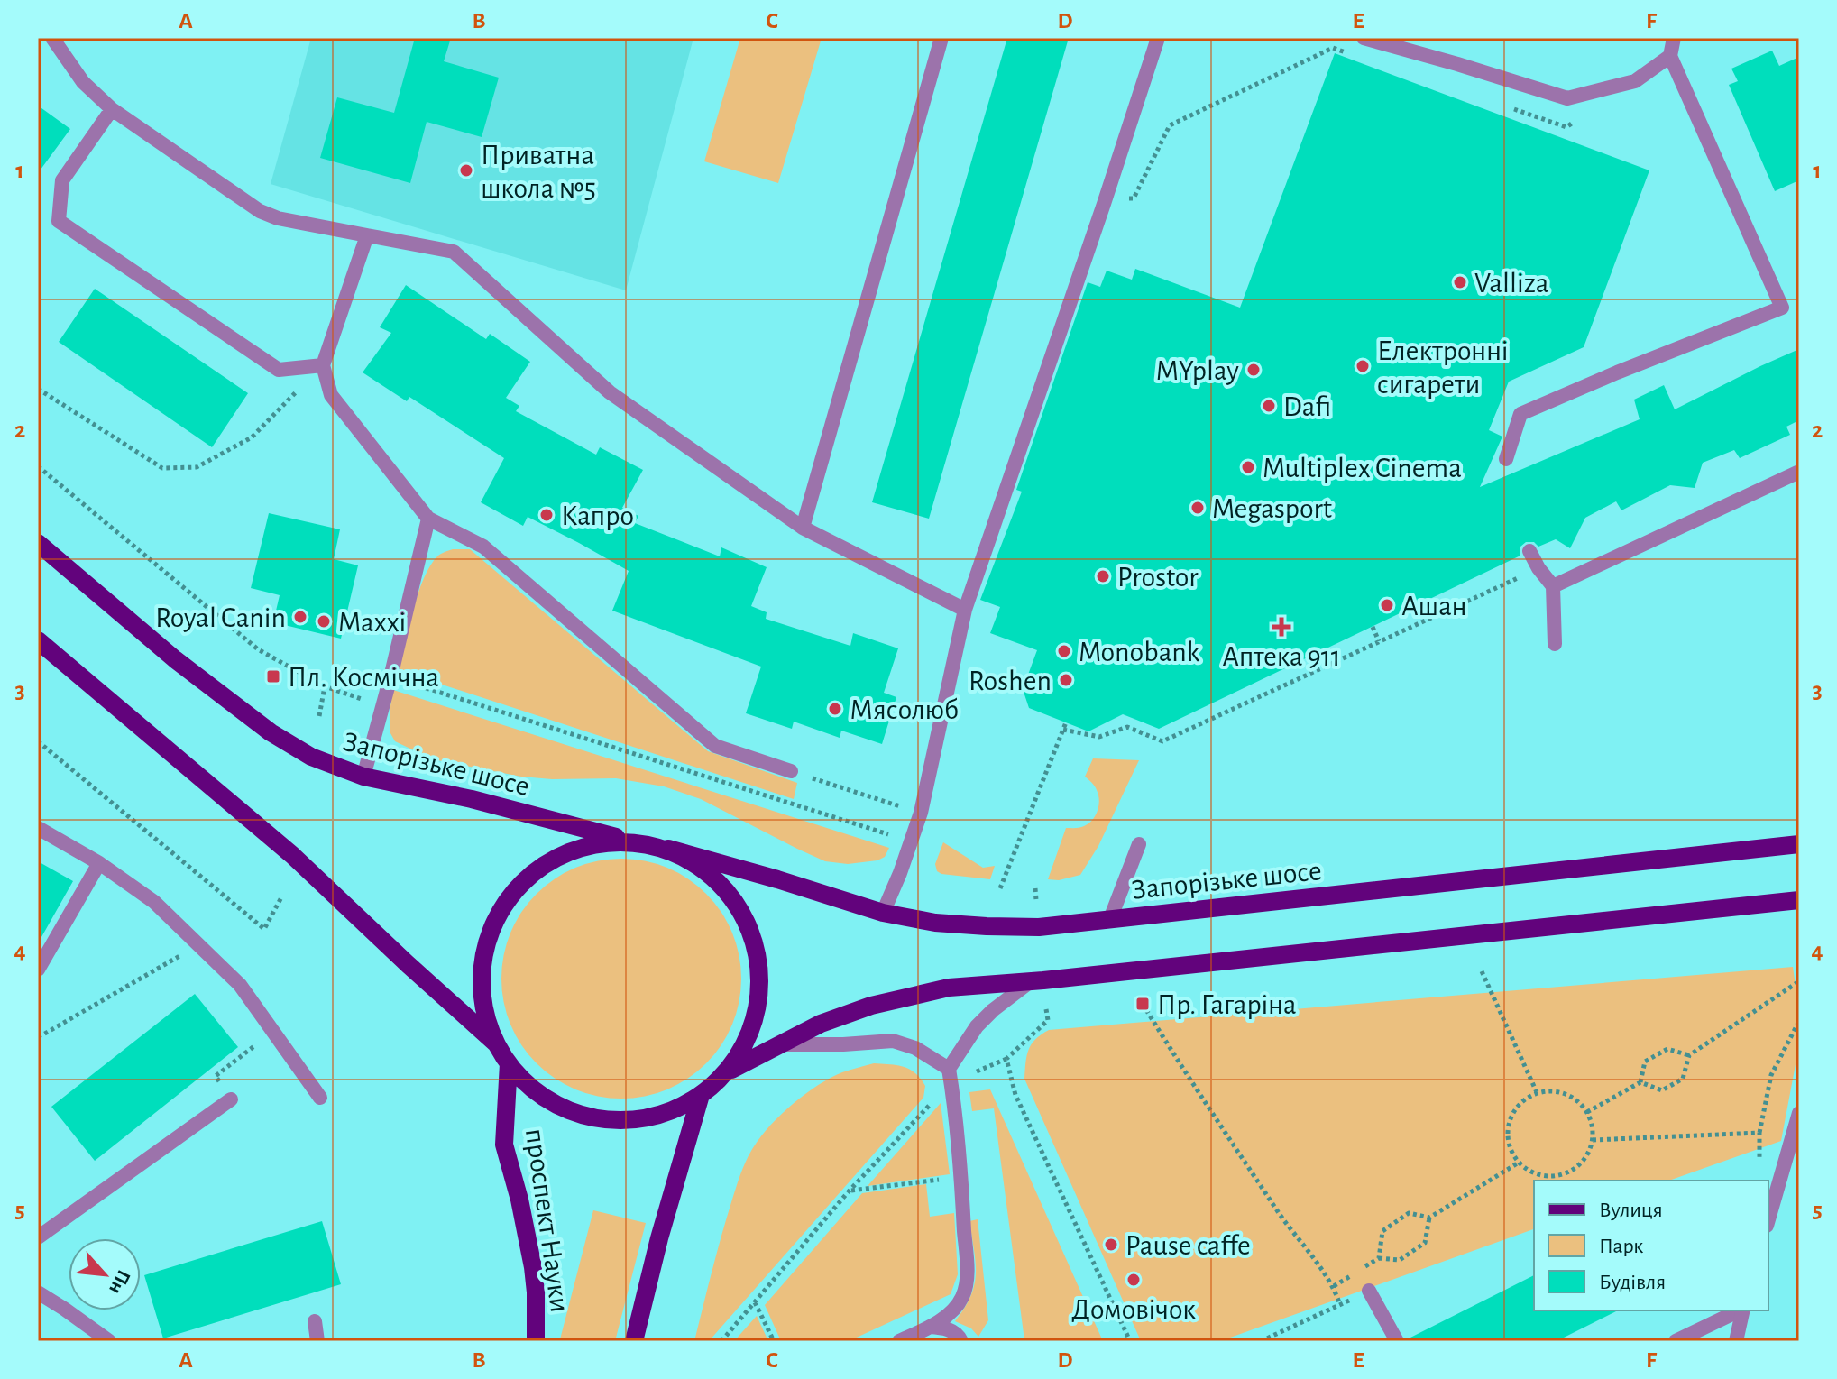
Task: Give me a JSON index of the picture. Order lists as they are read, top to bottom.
{
  "streets": {
    "main road": ["Запорізьке шосе", "проспект Науки"]
  },
  "places": {
    "other": [
      "Приватна школа №5",
      "Valliza",
      "Електронні сигарети",
      "MYplay",
      "Dafi",
      "Multiplex Cinema",
      "Megasport",
      "Капро",
      "Prostor",
      "Ашан",
      "Royal Canin",
      "Maxxi",
      "Monobank",
      "Roshen",
      "Мясолюб",
      "Pause caffe",
      "Домовічок"
    ],
    "health": ["Аптека 911"],
    "transit": ["Пл. Космічна", "Пр. Гагаріна"]
  },
  "legend": ["Вулиця", "Парк", "Будівля"],
  "north": "bottom right",
  "grid": {
    "columns": [
      "A",
      "B",
      "C",
      "D",
      "E",
      "F"
    ],
    "rows": [
      "1",
      "2",
      "3",
      "4",
      "5"
    ]
  }
}
